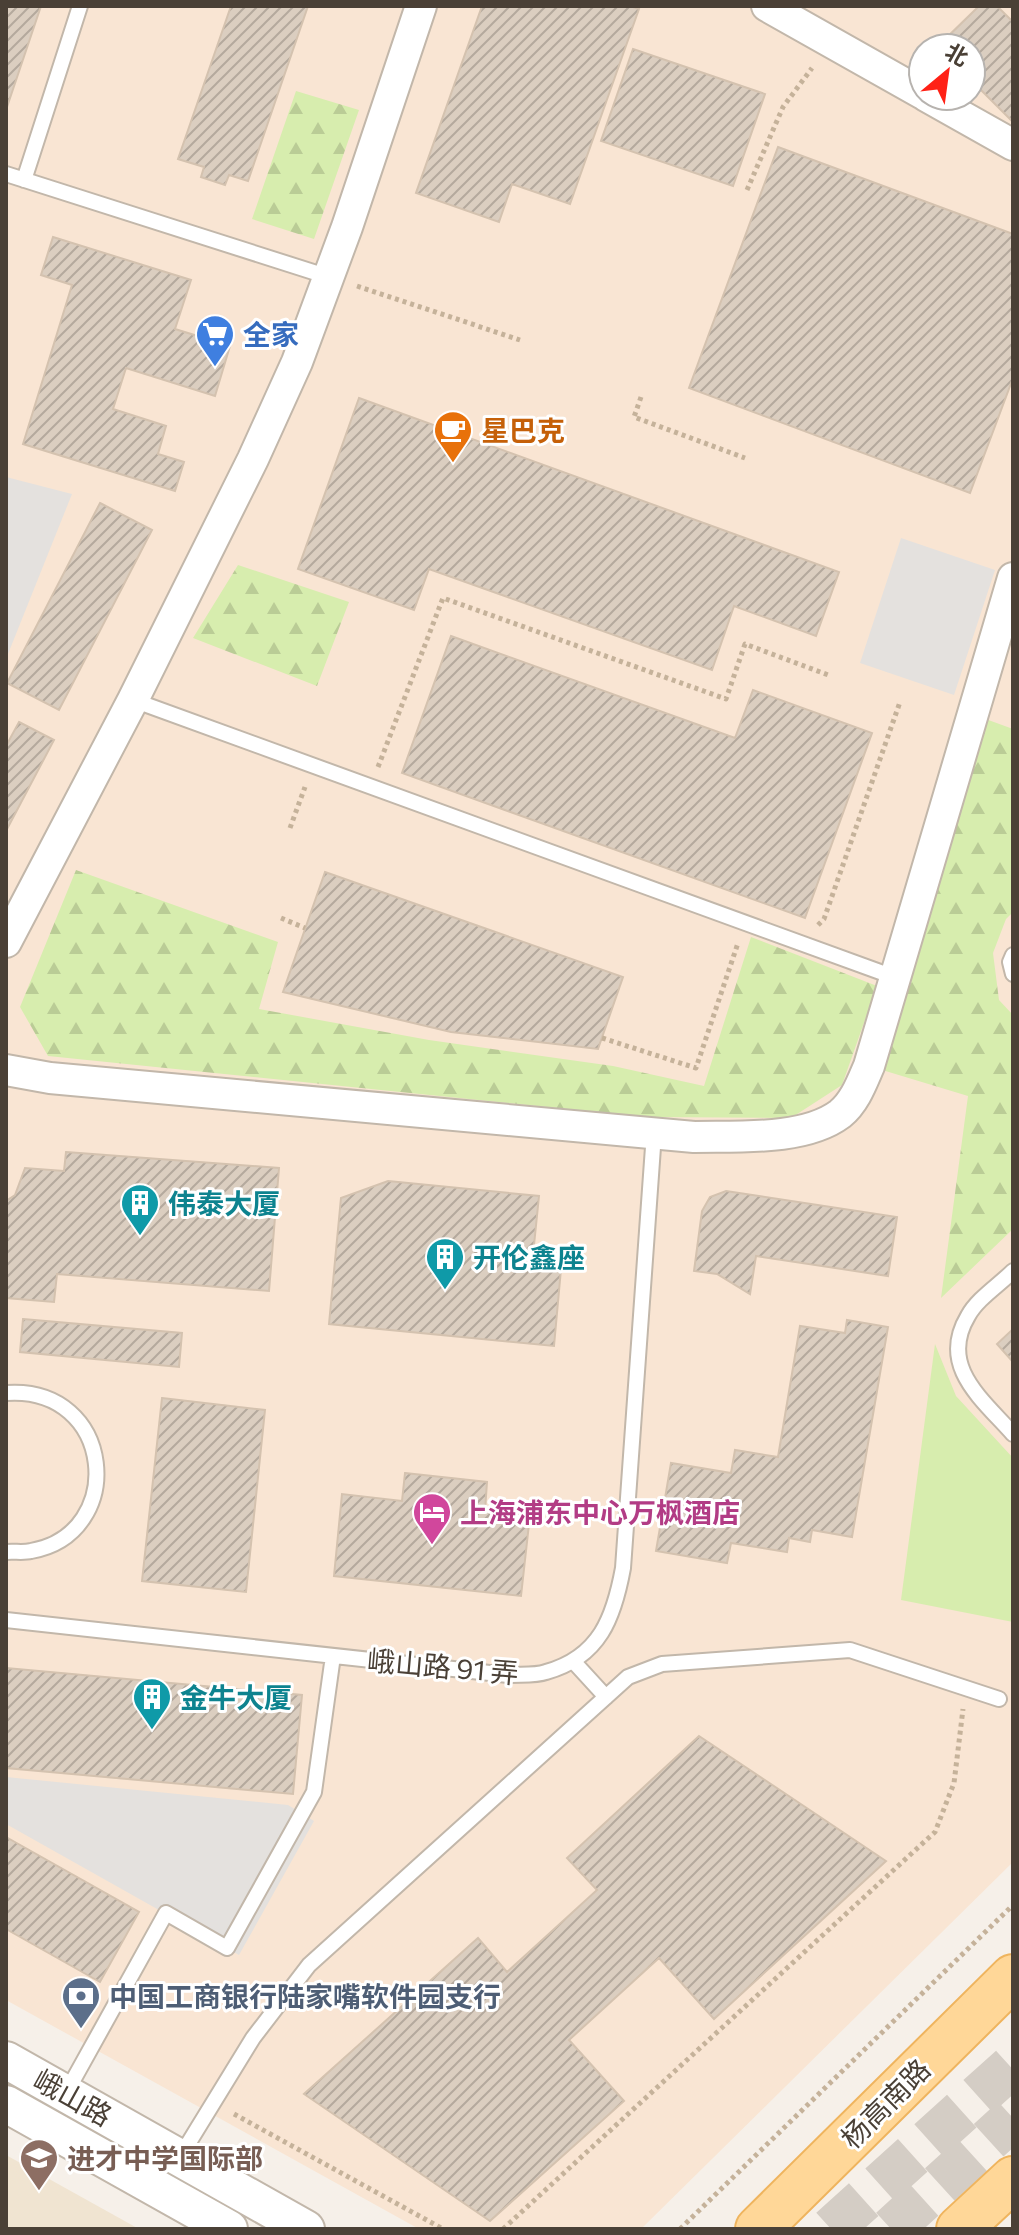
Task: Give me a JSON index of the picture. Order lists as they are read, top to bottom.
{
  "streets": {
    "main road": ["杨高南路"],
    "street": ["峨山路"],
    "lane": ["峨山路 91 弄"]
  },
  "places": {
    "supermarket": ["全家"],
    "cafe": ["星巴克"],
    "building": ["伟泰大厦", "开伦鑫座", "金牛大厦"],
    "hotel": ["上海浦东中心万枫酒店"],
    "bank": ["中国工商银行陆家嘴软件园支行"],
    "school or university": ["进才中学国际部"]
  },
  "north": "top right"
}
